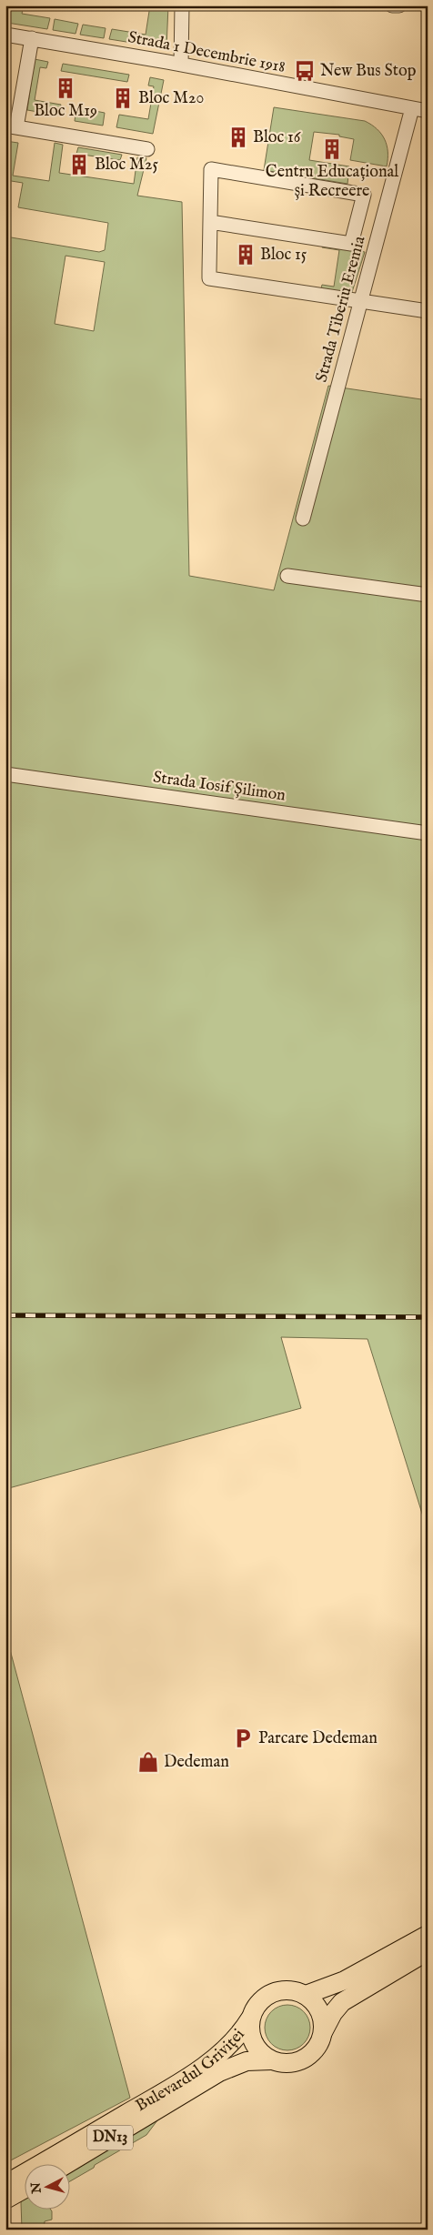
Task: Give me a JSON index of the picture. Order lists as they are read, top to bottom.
{
  "streets": {
    "main road": ["Bulevardul Griviței", "DN13"],
    "street": ["Strada 1 Decembrie 1918", "Strada Tiberiu Eremia", "Strada Iosif Șilimon"]
  },
  "crossings": [
    ["Strada 1 Decembrie 1918", "Strada Tiberiu Eremia"]
  ],
  "places": {
    "bus stop": ["New Bus Stop"],
    "building": [
      "Bloc M19",
      "Bloc M20",
      "Bloc 16",
      "Centru Educațional și Recreere",
      "Bloc M25",
      "Bloc 15"
    ],
    "parking": ["Parcare Dedeman"],
    "shop": ["Dedeman"]
  },
  "north": "left"
}
